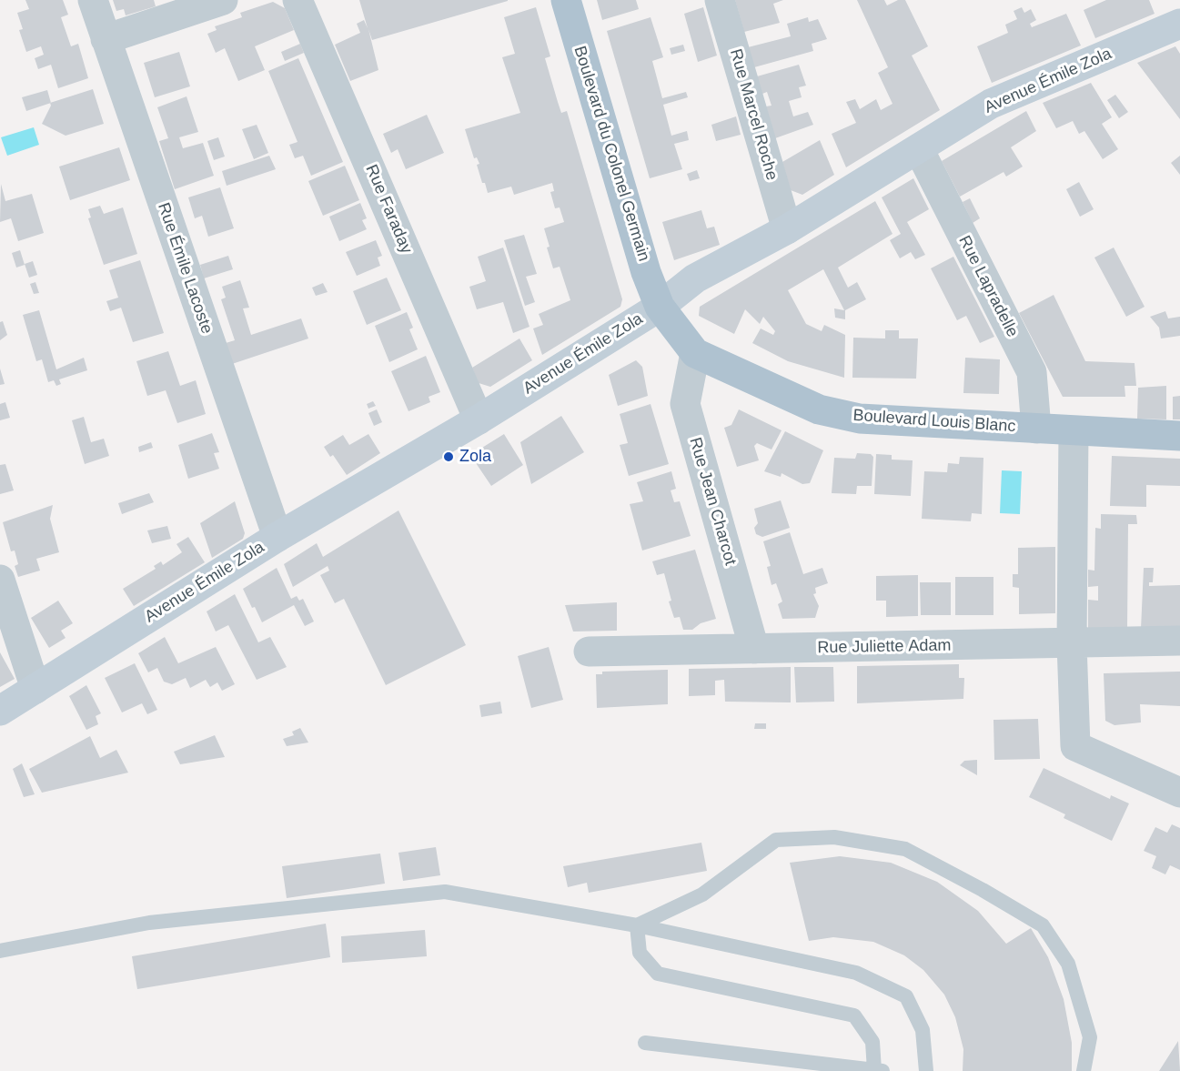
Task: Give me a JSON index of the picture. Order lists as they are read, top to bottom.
{
  "streets": {
    "main road": ["Avenue Émile Zola", "Boulevard du Colonel Germain", "Boulevard Louis Blanc"],
    "street": [
      "Rue Marcel Roche",
      "Rue Faraday",
      "Rue Émile Lacoste",
      "Rue Lapradelle",
      "Rue Jean Charcot",
      "Rue Juliette Adam"
    ]
  },
  "crossings": [
    ["Avenue Émile Zola", "Rue Marcel Roche"],
    ["Avenue Émile Zola", "Boulevard du Colonel Germain"],
    ["Avenue Émile Zola", "Rue Faraday"],
    ["Avenue Émile Zola", "Rue Émile Lacoste"],
    ["Avenue Émile Zola", "Rue Lapradelle"],
    ["Avenue Émile Zola", "Boulevard Louis Blanc"],
    ["Boulevard du Colonel Germain", "Boulevard Louis Blanc"],
    ["Rue Lapradelle", "Boulevard Louis Blanc"],
    ["Boulevard Louis Blanc", "Rue Jean Charcot"],
    ["Rue Jean Charcot", "Rue Juliette Adam"]
  ],
  "places": ["Zola"]
}
